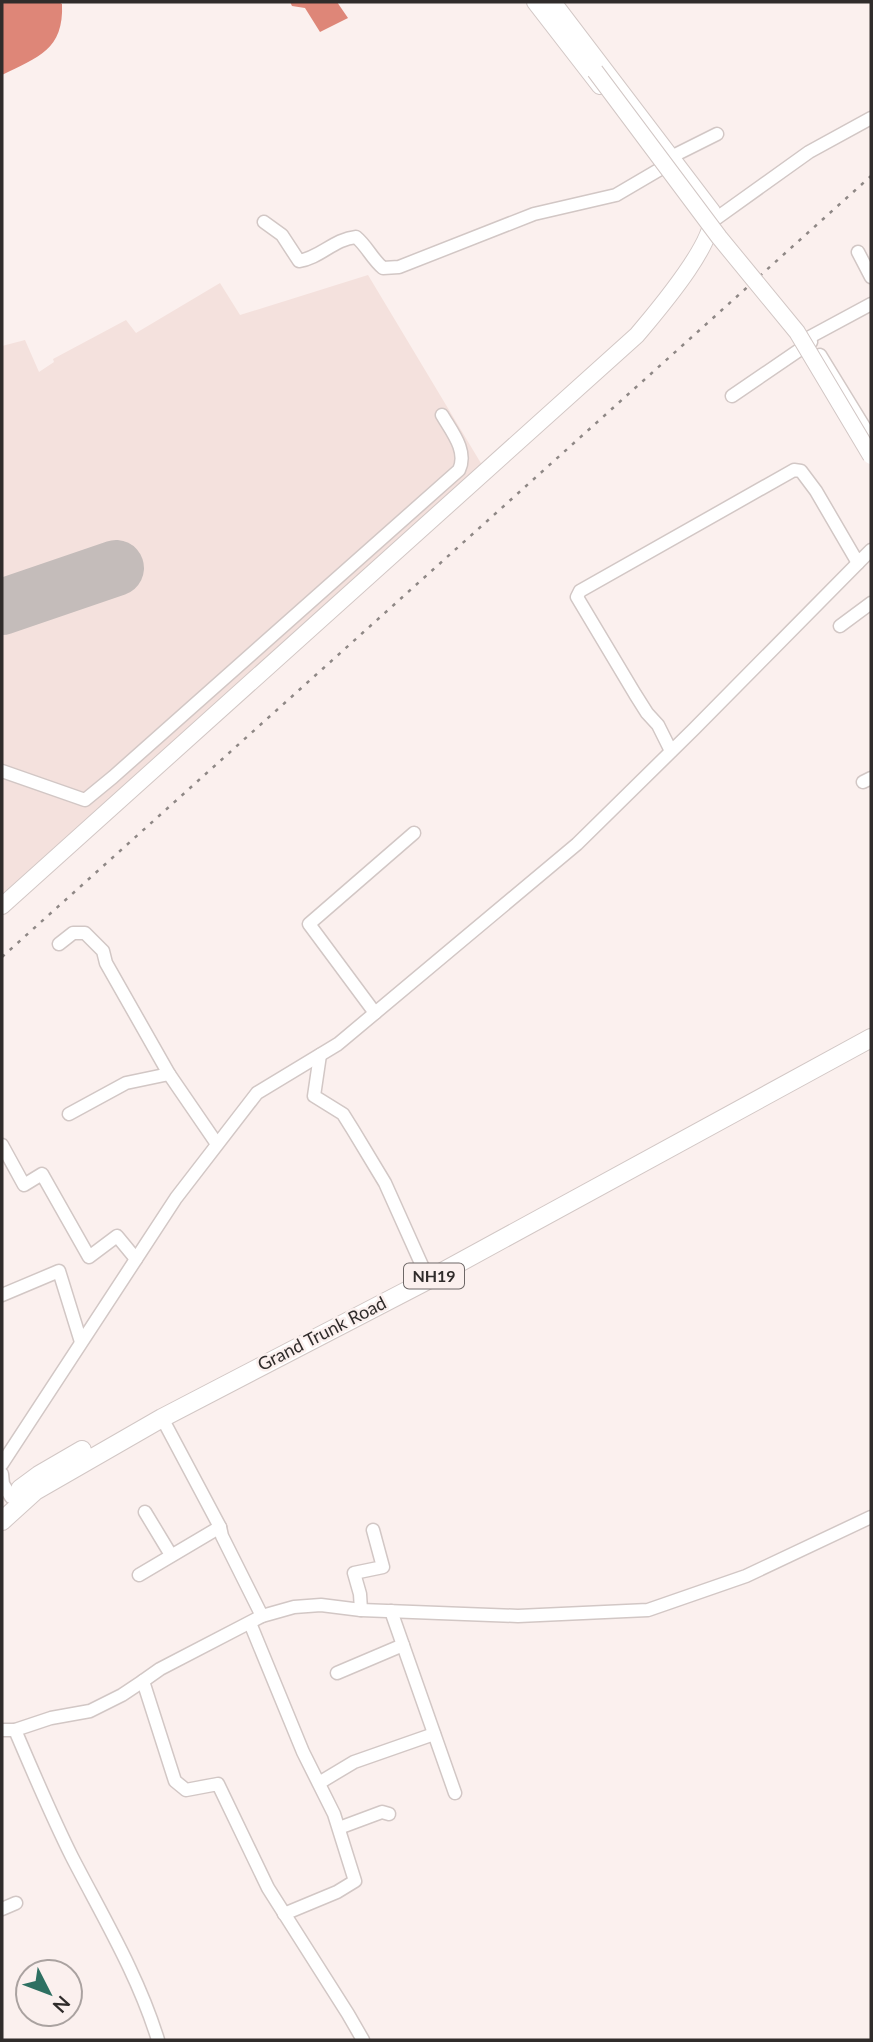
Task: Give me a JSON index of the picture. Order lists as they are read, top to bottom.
{
  "streets": {
    "highway": ["NH19", "Grand Trunk Road"]
  },
  "north": "bottom right"
}
